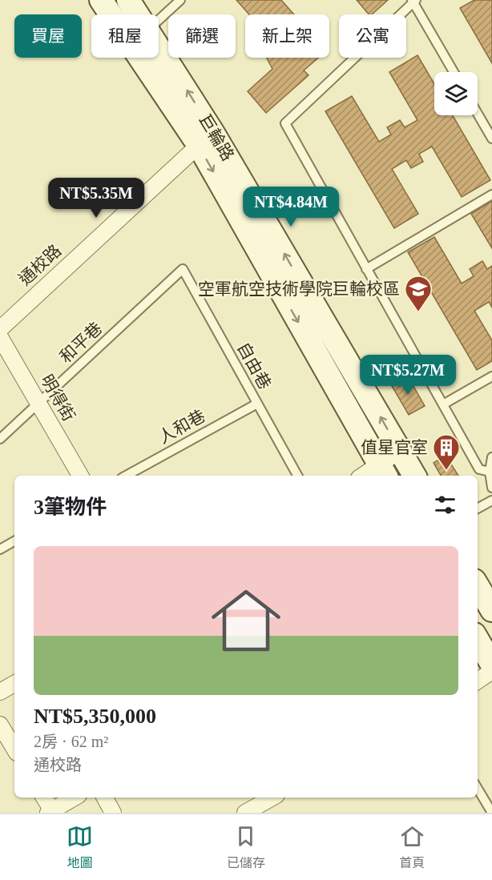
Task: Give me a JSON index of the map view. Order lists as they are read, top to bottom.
{
  "streets": {
    "street": ["巨輪路", "通校路", "明得街"],
    "lane": ["和平巷", "自由巷", "人和巷"]
  },
  "crossings": [
    ["巨輪路", "通校路"],
    ["和平巷", "自由巷"],
    ["和平巷", "明得街"],
    ["自由巷", "人和巷"]
  ],
  "places": {
    "school or university": ["空軍航空技術學院巨輪校區"],
    "building": ["值星官室"]
  },
  "page": {
    "chip": [
      "買屋",
      "租屋",
      "篩選",
      "新上架",
      "公寓"
    ],
    "price": ["NT$5.35M", "NT$4.84M", "NT$5.27M"],
    "heading": "3筆物件",
    "list": [
      {
        "name": "NT$5,350,000",
        "note": "2房 · 62 m² · 通校路"
      }
    ],
    "tabs": ["地圖", "已儲存", "首頁"]
  }
}
